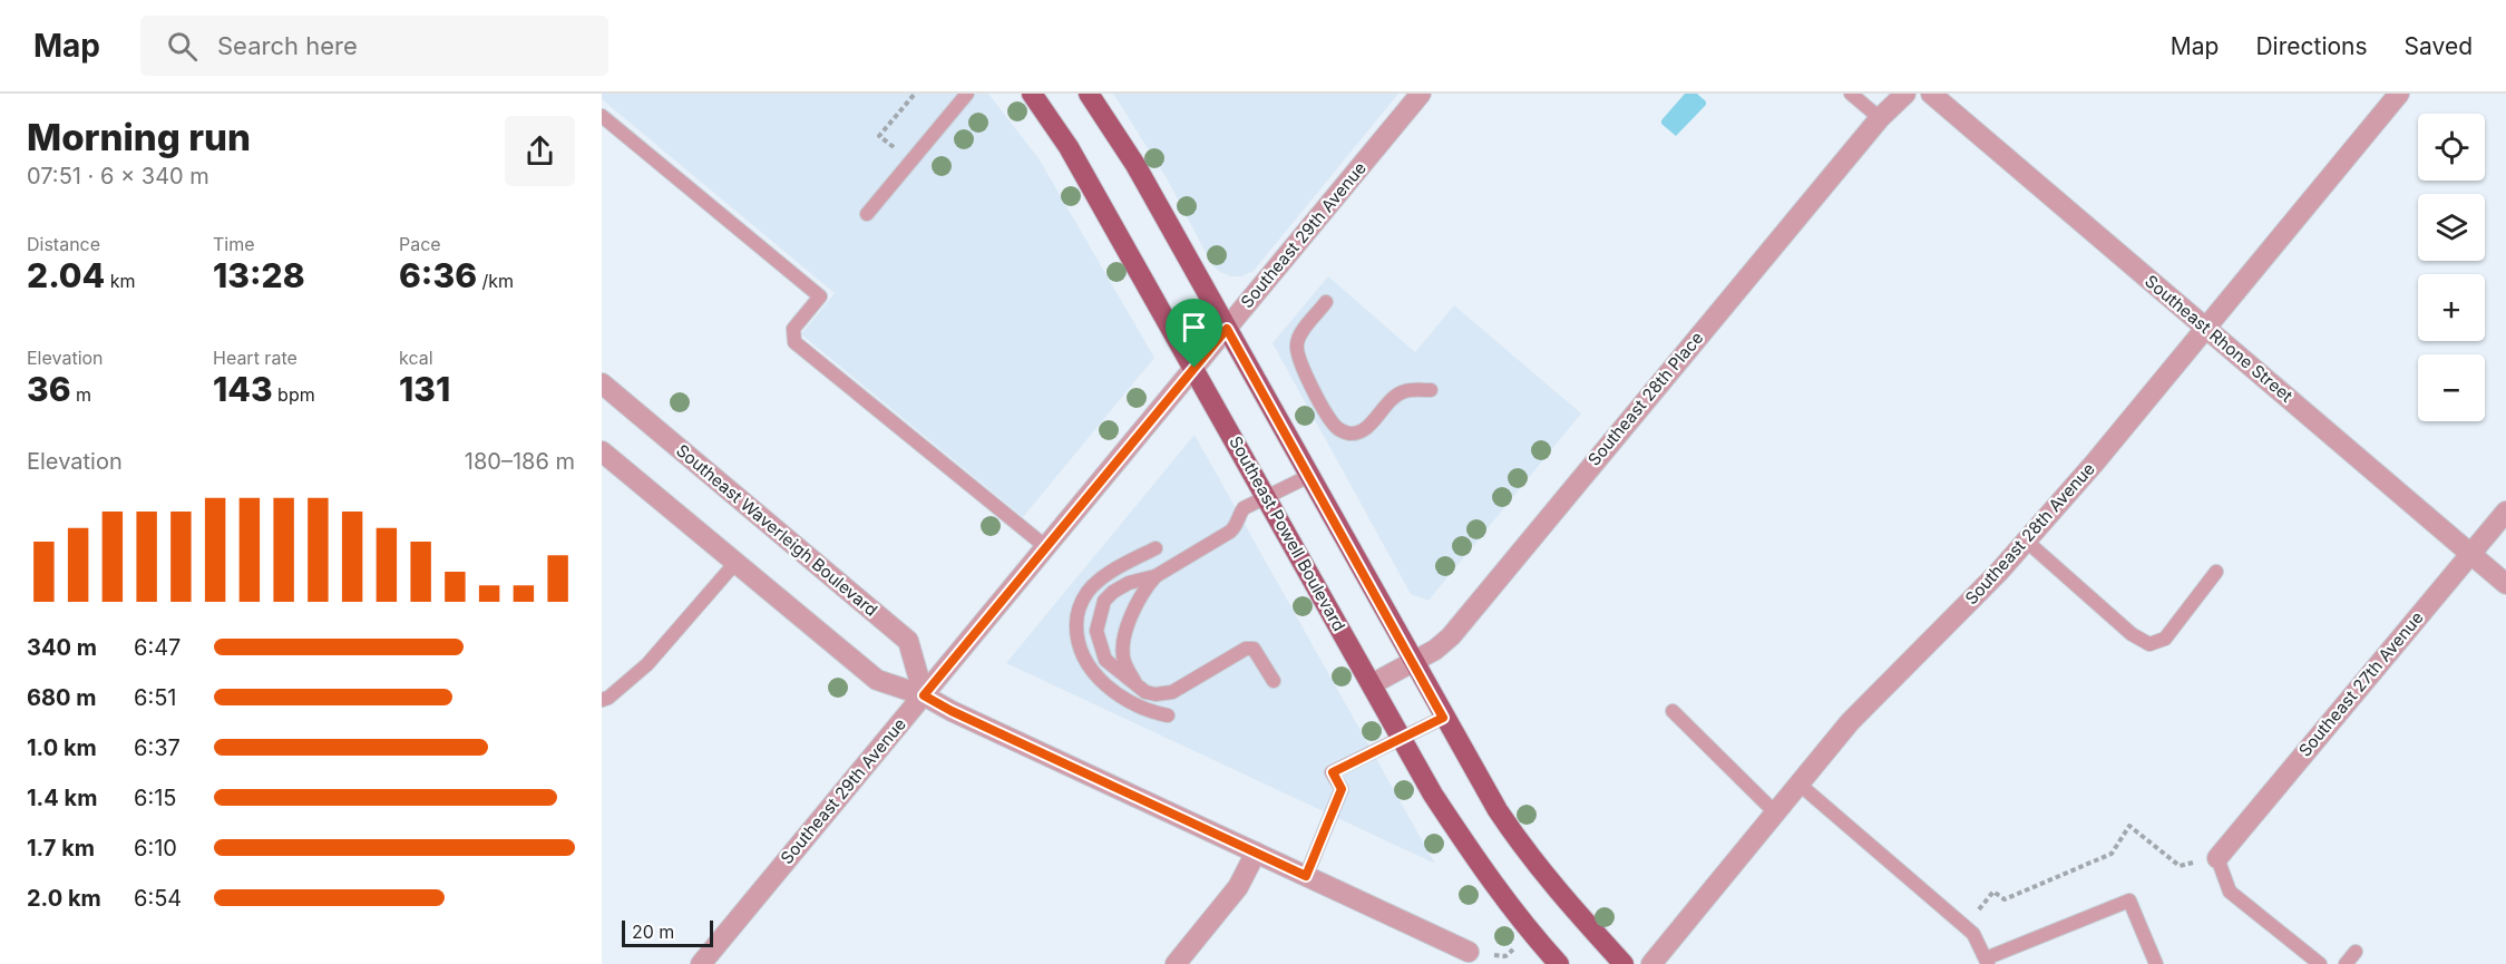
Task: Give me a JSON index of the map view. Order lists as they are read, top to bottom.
{
  "streets": {
    "main road": ["Southeast Powell Boulevard"],
    "street": [
      "Southeast 29th Avenue",
      "Southeast Rhone Street",
      "Southeast 28th Place",
      "Southeast Waverleigh Boulevard",
      "Southeast 28th Avenue",
      "Southeast 27th Avenue"
    ]
  },
  "crossings": [
    ["Southeast 29th Avenue", "Southeast Waverleigh Boulevard"],
    ["Southeast 29th Avenue", "Southeast Powell Boulevard"],
    ["Southeast Rhone Street", "Southeast 28th Avenue"],
    ["Southeast Rhone Street", "Southeast 27th Avenue"],
    ["Southeast 28th Place", "Southeast Powell Boulevard"]
  ],
  "scale_bar": "20 m",
  "page": {
    "header": "Map",
    "search": "Search here",
    "nav": ["Map", "Directions", "Saved"],
    "heading": ["Morning run", "07:51 · 6 × 340 m"],
    "map_buttons": ["+", "−"],
    "stats": [
      ["Distance", "2.04 km"],
      ["Time", "13:28"],
      ["Pace", "6:36 /km"],
      ["Elevation", "36 m"],
      ["Heart rate", "143 bpm"],
      ["kcal", "131"]
    ],
    "chart": ["Elevation", "180–186 m"],
    "list": [
      {
        "name": "340 m",
        "note": "6:47"
      },
      {
        "name": "680 m",
        "note": "6:51"
      },
      {
        "name": "1.0 km",
        "note": "6:37"
      },
      {
        "name": "1.4 km",
        "note": "6:15"
      },
      {
        "name": "1.7 km",
        "note": "6:10"
      },
      {
        "name": "2.0 km",
        "note": "6:54"
      }
    ],
    "scale": "20 m"
  }
}
